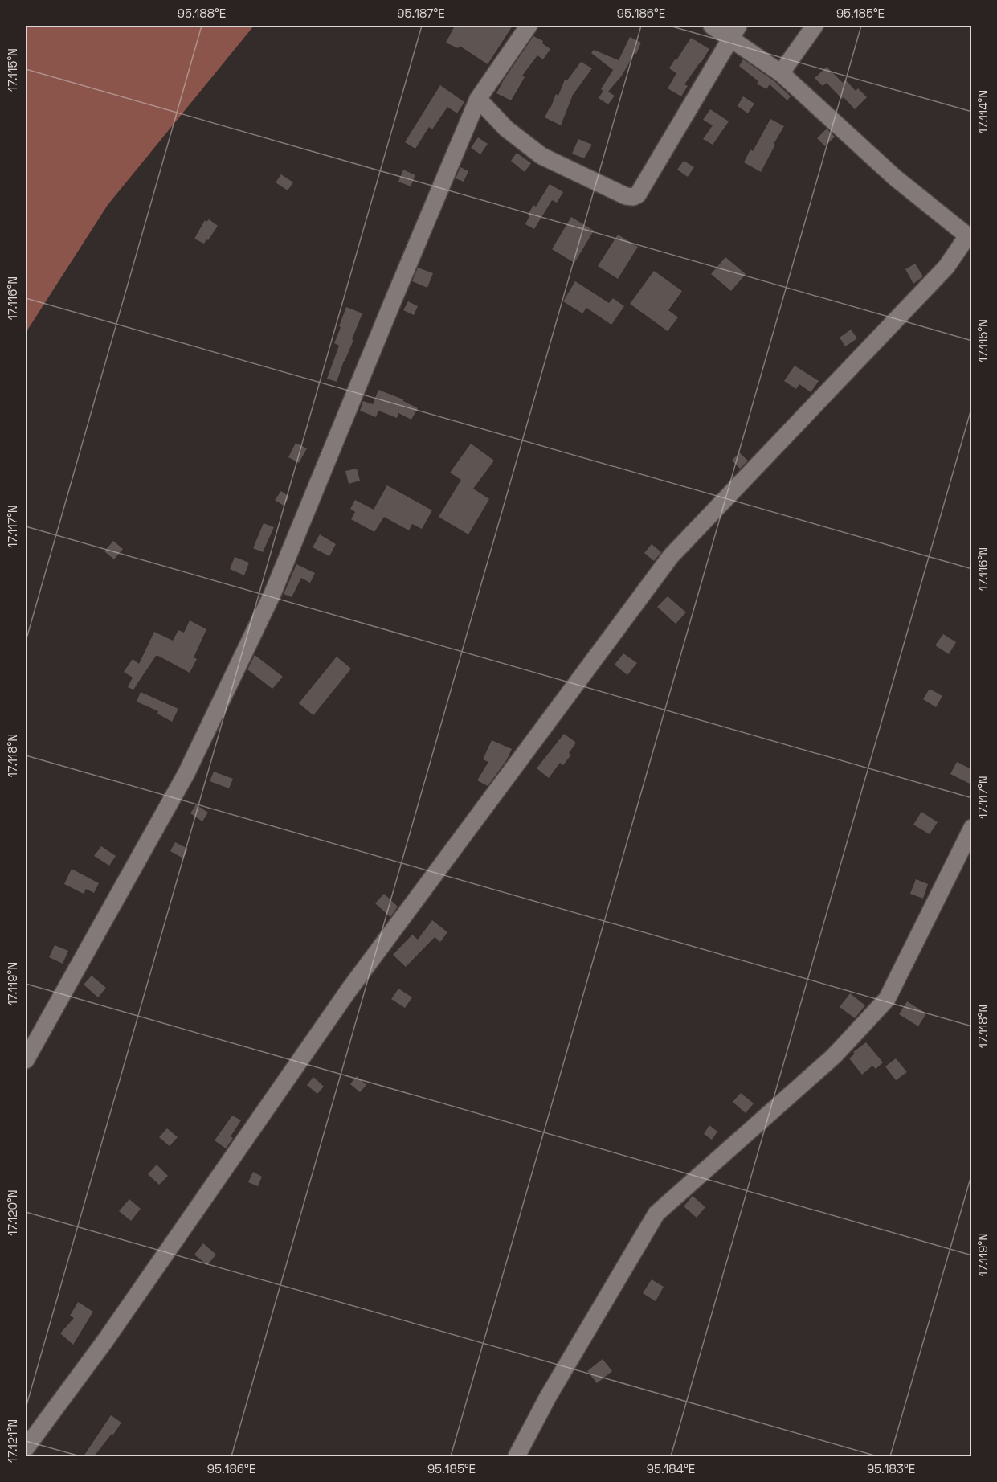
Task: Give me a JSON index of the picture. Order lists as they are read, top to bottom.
{
  "coordinates": [
    "95.188°E",
    "95.187°E",
    "95.186°E",
    "95.185°E",
    "17.115°N",
    "17.114°N",
    "17.116°N",
    "17.117°N",
    "17.118°N",
    "17.119°N",
    "17.120°N",
    "17.121°N",
    "95.184°E",
    "95.183°E"
  ]
}
